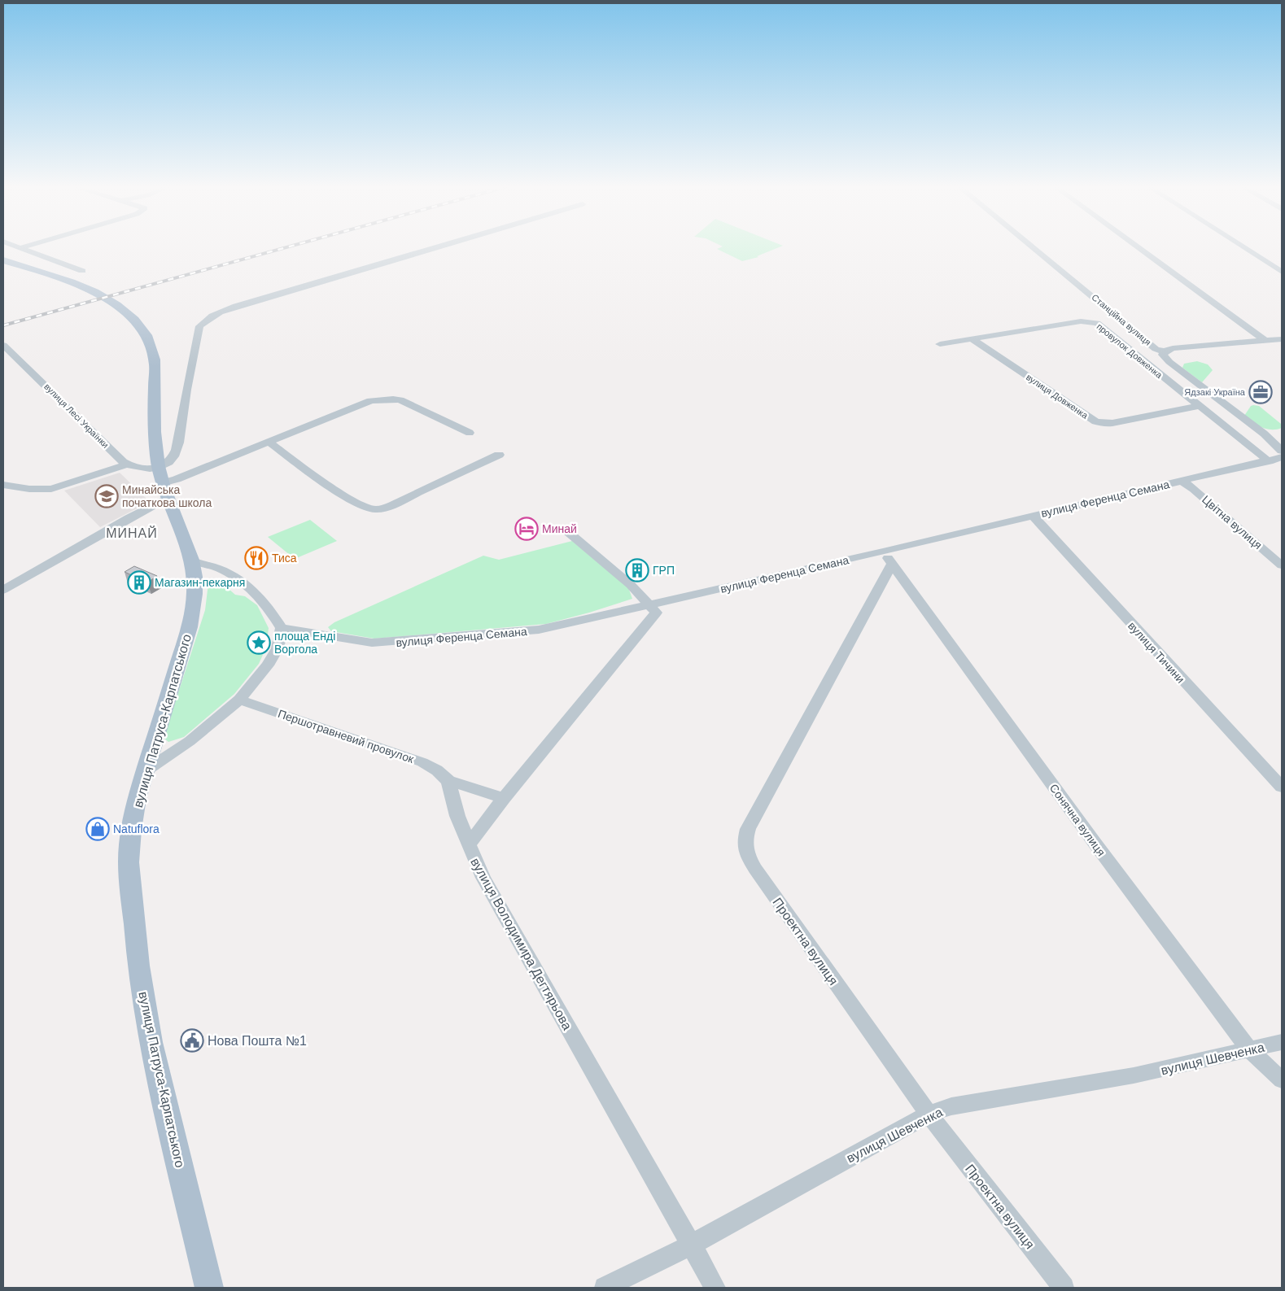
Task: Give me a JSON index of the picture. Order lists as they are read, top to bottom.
{
  "streets": {
    "main road": ["вулиця Патруса-Карпатського"],
    "street": [
      "Станційна вулиця",
      "провулок Довженка",
      "вулиця Довженка",
      "вулиця Лесі Українки",
      "вулиця Ференца Семана",
      "Цвітна вулиця",
      "вулиця Тичини",
      "Першотравневий провулок",
      "Сонячна вулиця",
      "Проектна вулиця",
      "вулиця Володимира Дегтярьова",
      "вулиця Шевченка"
    ]
  },
  "crossings": [
    ["провулок Довженка", "вулиця Довженка"],
    ["провулок Довженка", "вулиця Ференца Семана"],
    ["вулиця Ференца Семана", "Цвітна вулиця"],
    ["вулиця Ференца Семана", "вулиця Тичини"],
    ["вулиця Ференца Семана", "Сонячна вулиця"],
    ["вулиця Ференца Семана", "Проектна вулиця"],
    ["вулиця Ференца Семана", "вулиця Володимира Дегтярьова"],
    ["Першотравневий провулок", "вулиця Володимира Дегтярьова"],
    ["Сонячна вулиця", "Проектна вулиця"],
    ["Сонячна вулиця", "вулиця Шевченка"],
    ["Проектна вулиця", "вулиця Шевченка"],
    ["вулиця Володимира Дегтярьова", "вулиця Шевченка"]
  ],
  "districts": ["МИНАЙ"],
  "places": {
    "office": ["Ядзакі Україна"],
    "school or university": ["Минайська початкова школа"],
    "hotel": ["Минай"],
    "restaurant": ["Тиса"],
    "building": ["ГРП", "Магазин-пекарня"],
    "place": ["площа Енді Воргола"],
    "shop": ["Natuflora"],
    "public building": ["Нова Пошта №1"]
  }
}
